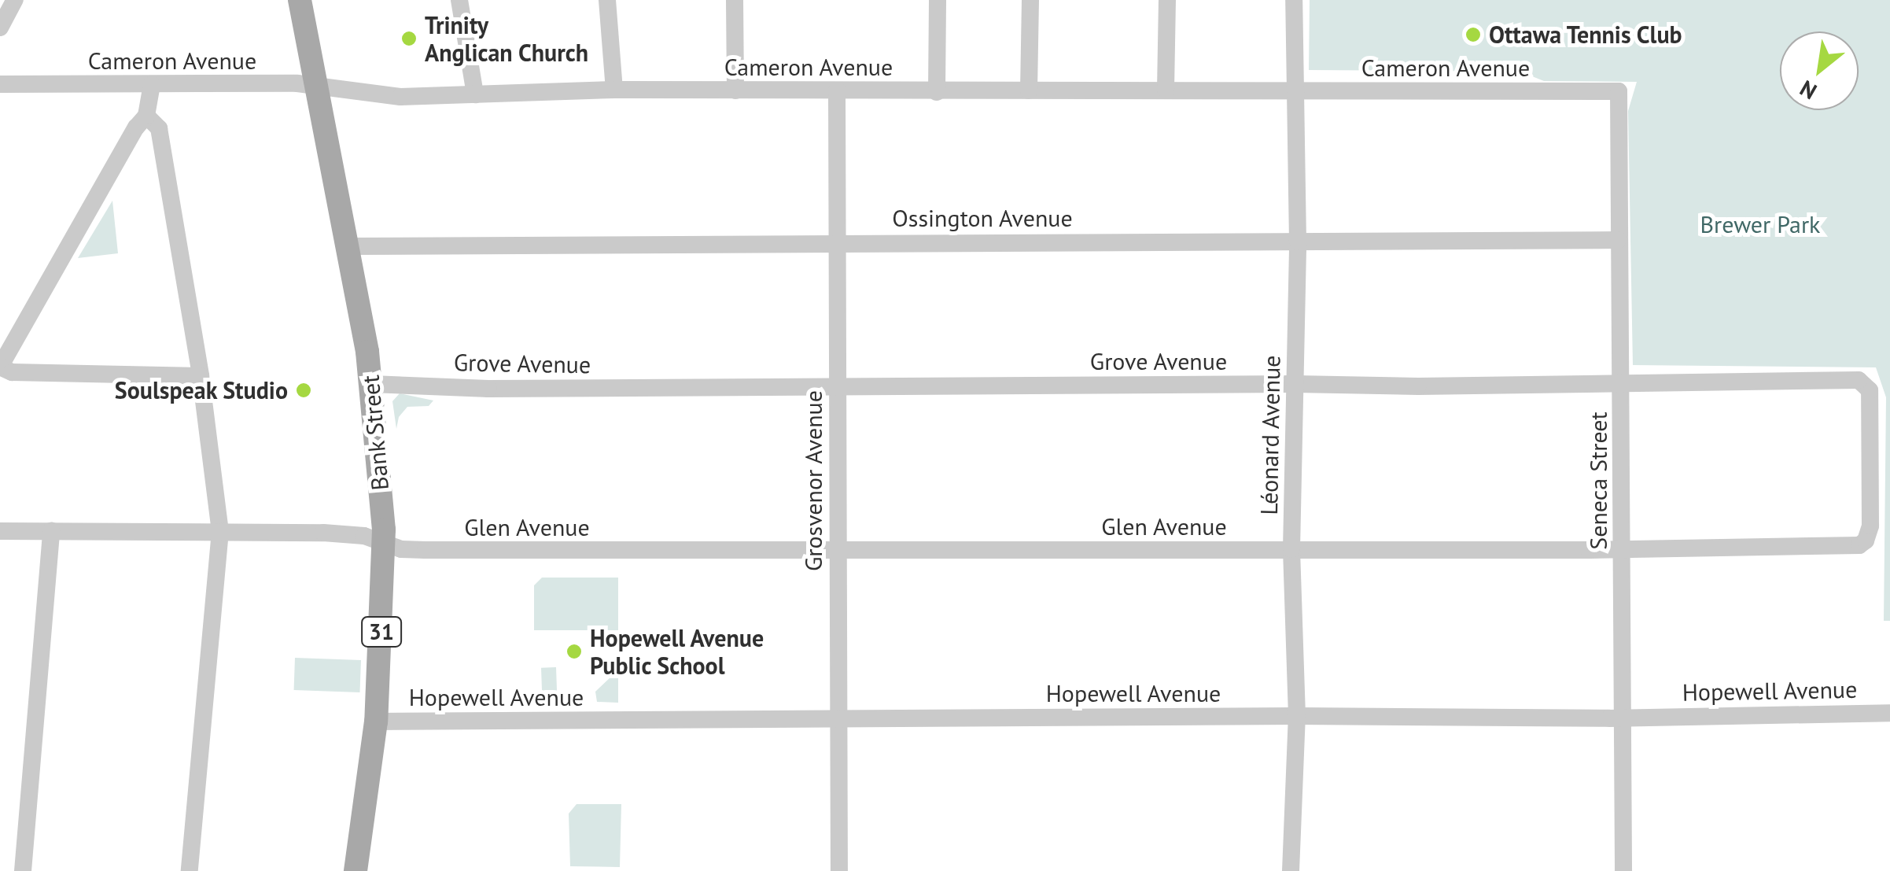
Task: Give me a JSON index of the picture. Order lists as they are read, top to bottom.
{
  "streets": {
    "main road": ["Bank Street", "31"],
    "street": [
      "Cameron Avenue",
      "Ossington Avenue",
      "Grove Avenue",
      "Léonard Avenue",
      "Grosvenor Avenue",
      "Seneca Street",
      "Glen Avenue",
      "Hopewell Avenue"
    ]
  },
  "crossings": [
    ["Cameron Avenue", "Bank Street"],
    ["Cameron Avenue", "Léonard Avenue"],
    ["Cameron Avenue", "Grosvenor Avenue"],
    ["Cameron Avenue", "Seneca Street"],
    ["Ossington Avenue", "Bank Street"],
    ["Ossington Avenue", "Léonard Avenue"],
    ["Ossington Avenue", "Grosvenor Avenue"],
    ["Ossington Avenue", "Seneca Street"],
    ["Grove Avenue", "Bank Street"],
    ["Grove Avenue", "Léonard Avenue"],
    ["Grove Avenue", "Grosvenor Avenue"],
    ["Grove Avenue", "Seneca Street"],
    ["Grove Avenue", "Glen Avenue"],
    ["Bank Street", "Glen Avenue"],
    ["Bank Street", "Hopewell Avenue"],
    ["Léonard Avenue", "Glen Avenue"],
    ["Léonard Avenue", "Hopewell Avenue"],
    ["Grosvenor Avenue", "Glen Avenue"],
    ["Grosvenor Avenue", "Hopewell Avenue"],
    ["Seneca Street", "Glen Avenue"],
    ["Seneca Street", "Hopewell Avenue"]
  ],
  "parks": ["Brewer Park"],
  "places": [
    "Ottawa Tennis Club",
    "Trinity Anglican Church",
    "Soulspeak Studio",
    "Hopewell Avenue Public School"
  ],
  "north": "bottom left"
}
